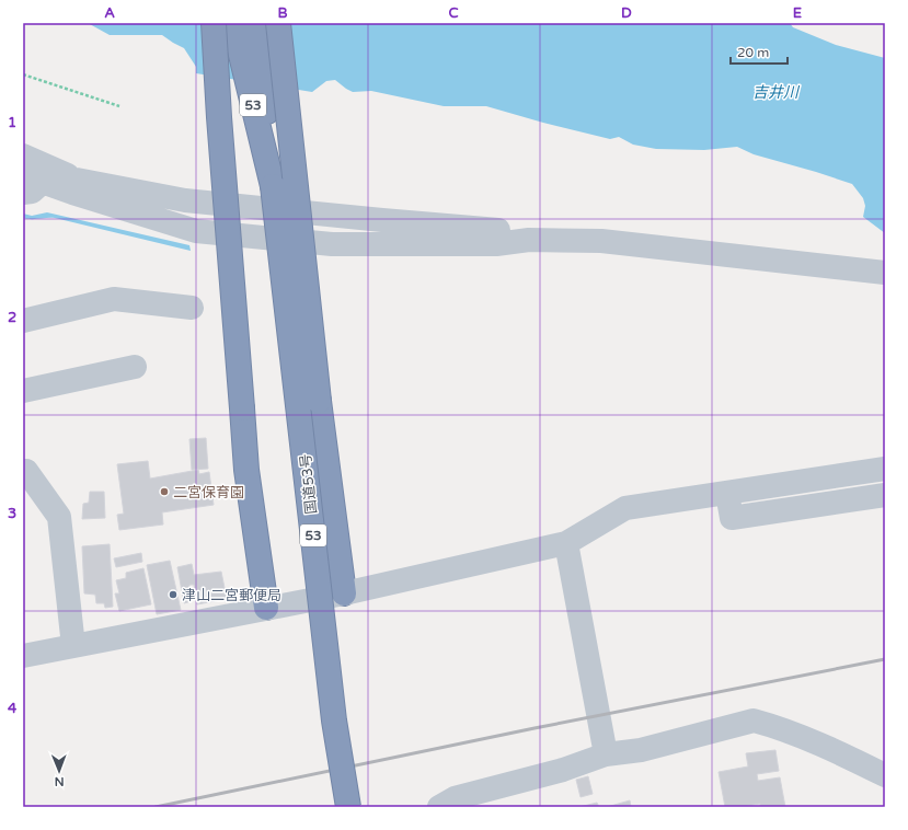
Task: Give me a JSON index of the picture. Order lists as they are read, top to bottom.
{
  "streets": {
    "highway": ["53", "国道53号"]
  },
  "water": ["吉井川"],
  "places": ["二宮保育園", "津山二宮郵便局"],
  "scale_bar": "20 m",
  "north": "bottom",
  "grid": {
    "columns": [
      "A",
      "B",
      "C",
      "D",
      "E"
    ],
    "rows": [
      "1",
      "2",
      "3",
      "4"
    ]
  }
}
